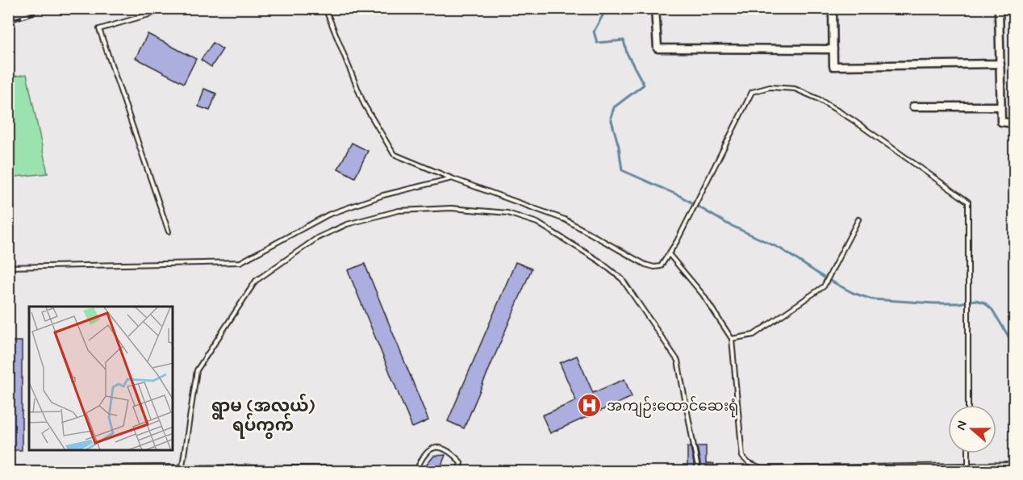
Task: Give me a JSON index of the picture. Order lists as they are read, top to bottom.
{
  "districts": ["ရွာမ (အလယ်) ရပ်ကွက်"],
  "places": {
    "hospital": ["အကျဉ်းထောင်ဆေးရုံ"]
  },
  "north": "left"
}
